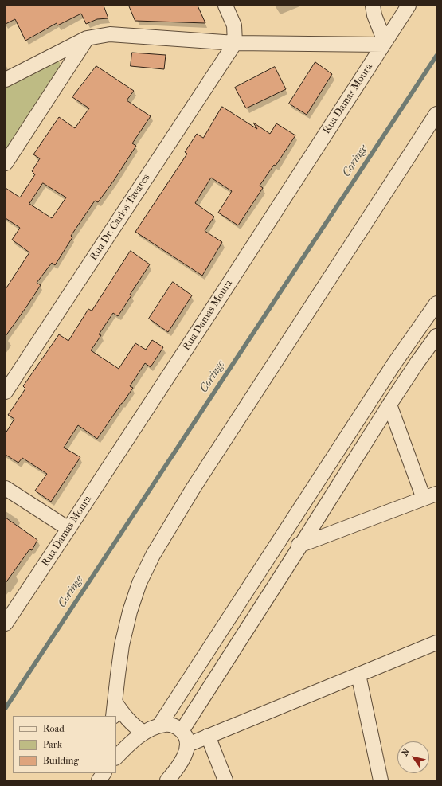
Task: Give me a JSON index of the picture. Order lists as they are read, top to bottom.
{
  "streets": {
    "street": ["Rua Damas Moura", "Rua Dr. Carlos Tavares"]
  },
  "water": ["Coringe"],
  "legend": ["Road", "Park", "Building"],
  "north": "top left"
}
